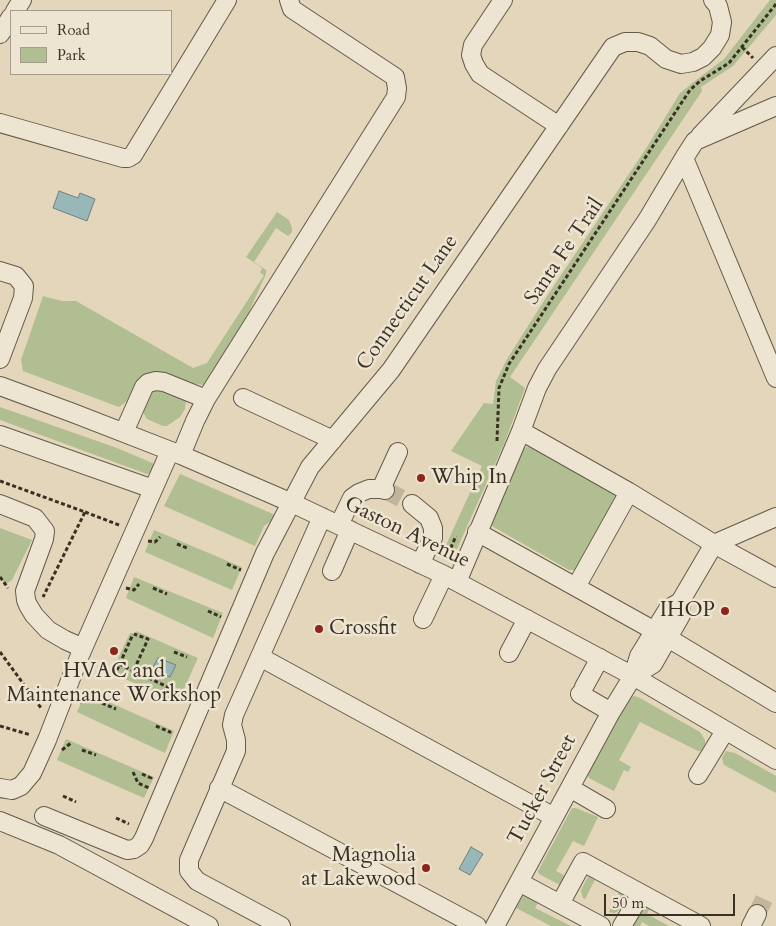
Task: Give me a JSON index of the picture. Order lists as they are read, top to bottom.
{
  "streets": {
    "street": ["Connecticut Lane", "Gaston Avenue", "Tucker Street"],
    "path": ["Santa Fe Trail"]
  },
  "crossings": [
    ["Connecticut Lane", "Gaston Avenue"],
    ["Gaston Avenue", "Tucker Street"]
  ],
  "places": [
    "Whip In",
    "IHOP",
    "Crossfit",
    "HVAC and Maintenance Workshop",
    "Magnolia at Lakewood"
  ],
  "legend": ["Road", "Park"],
  "scale_bar": "50 m"
}
